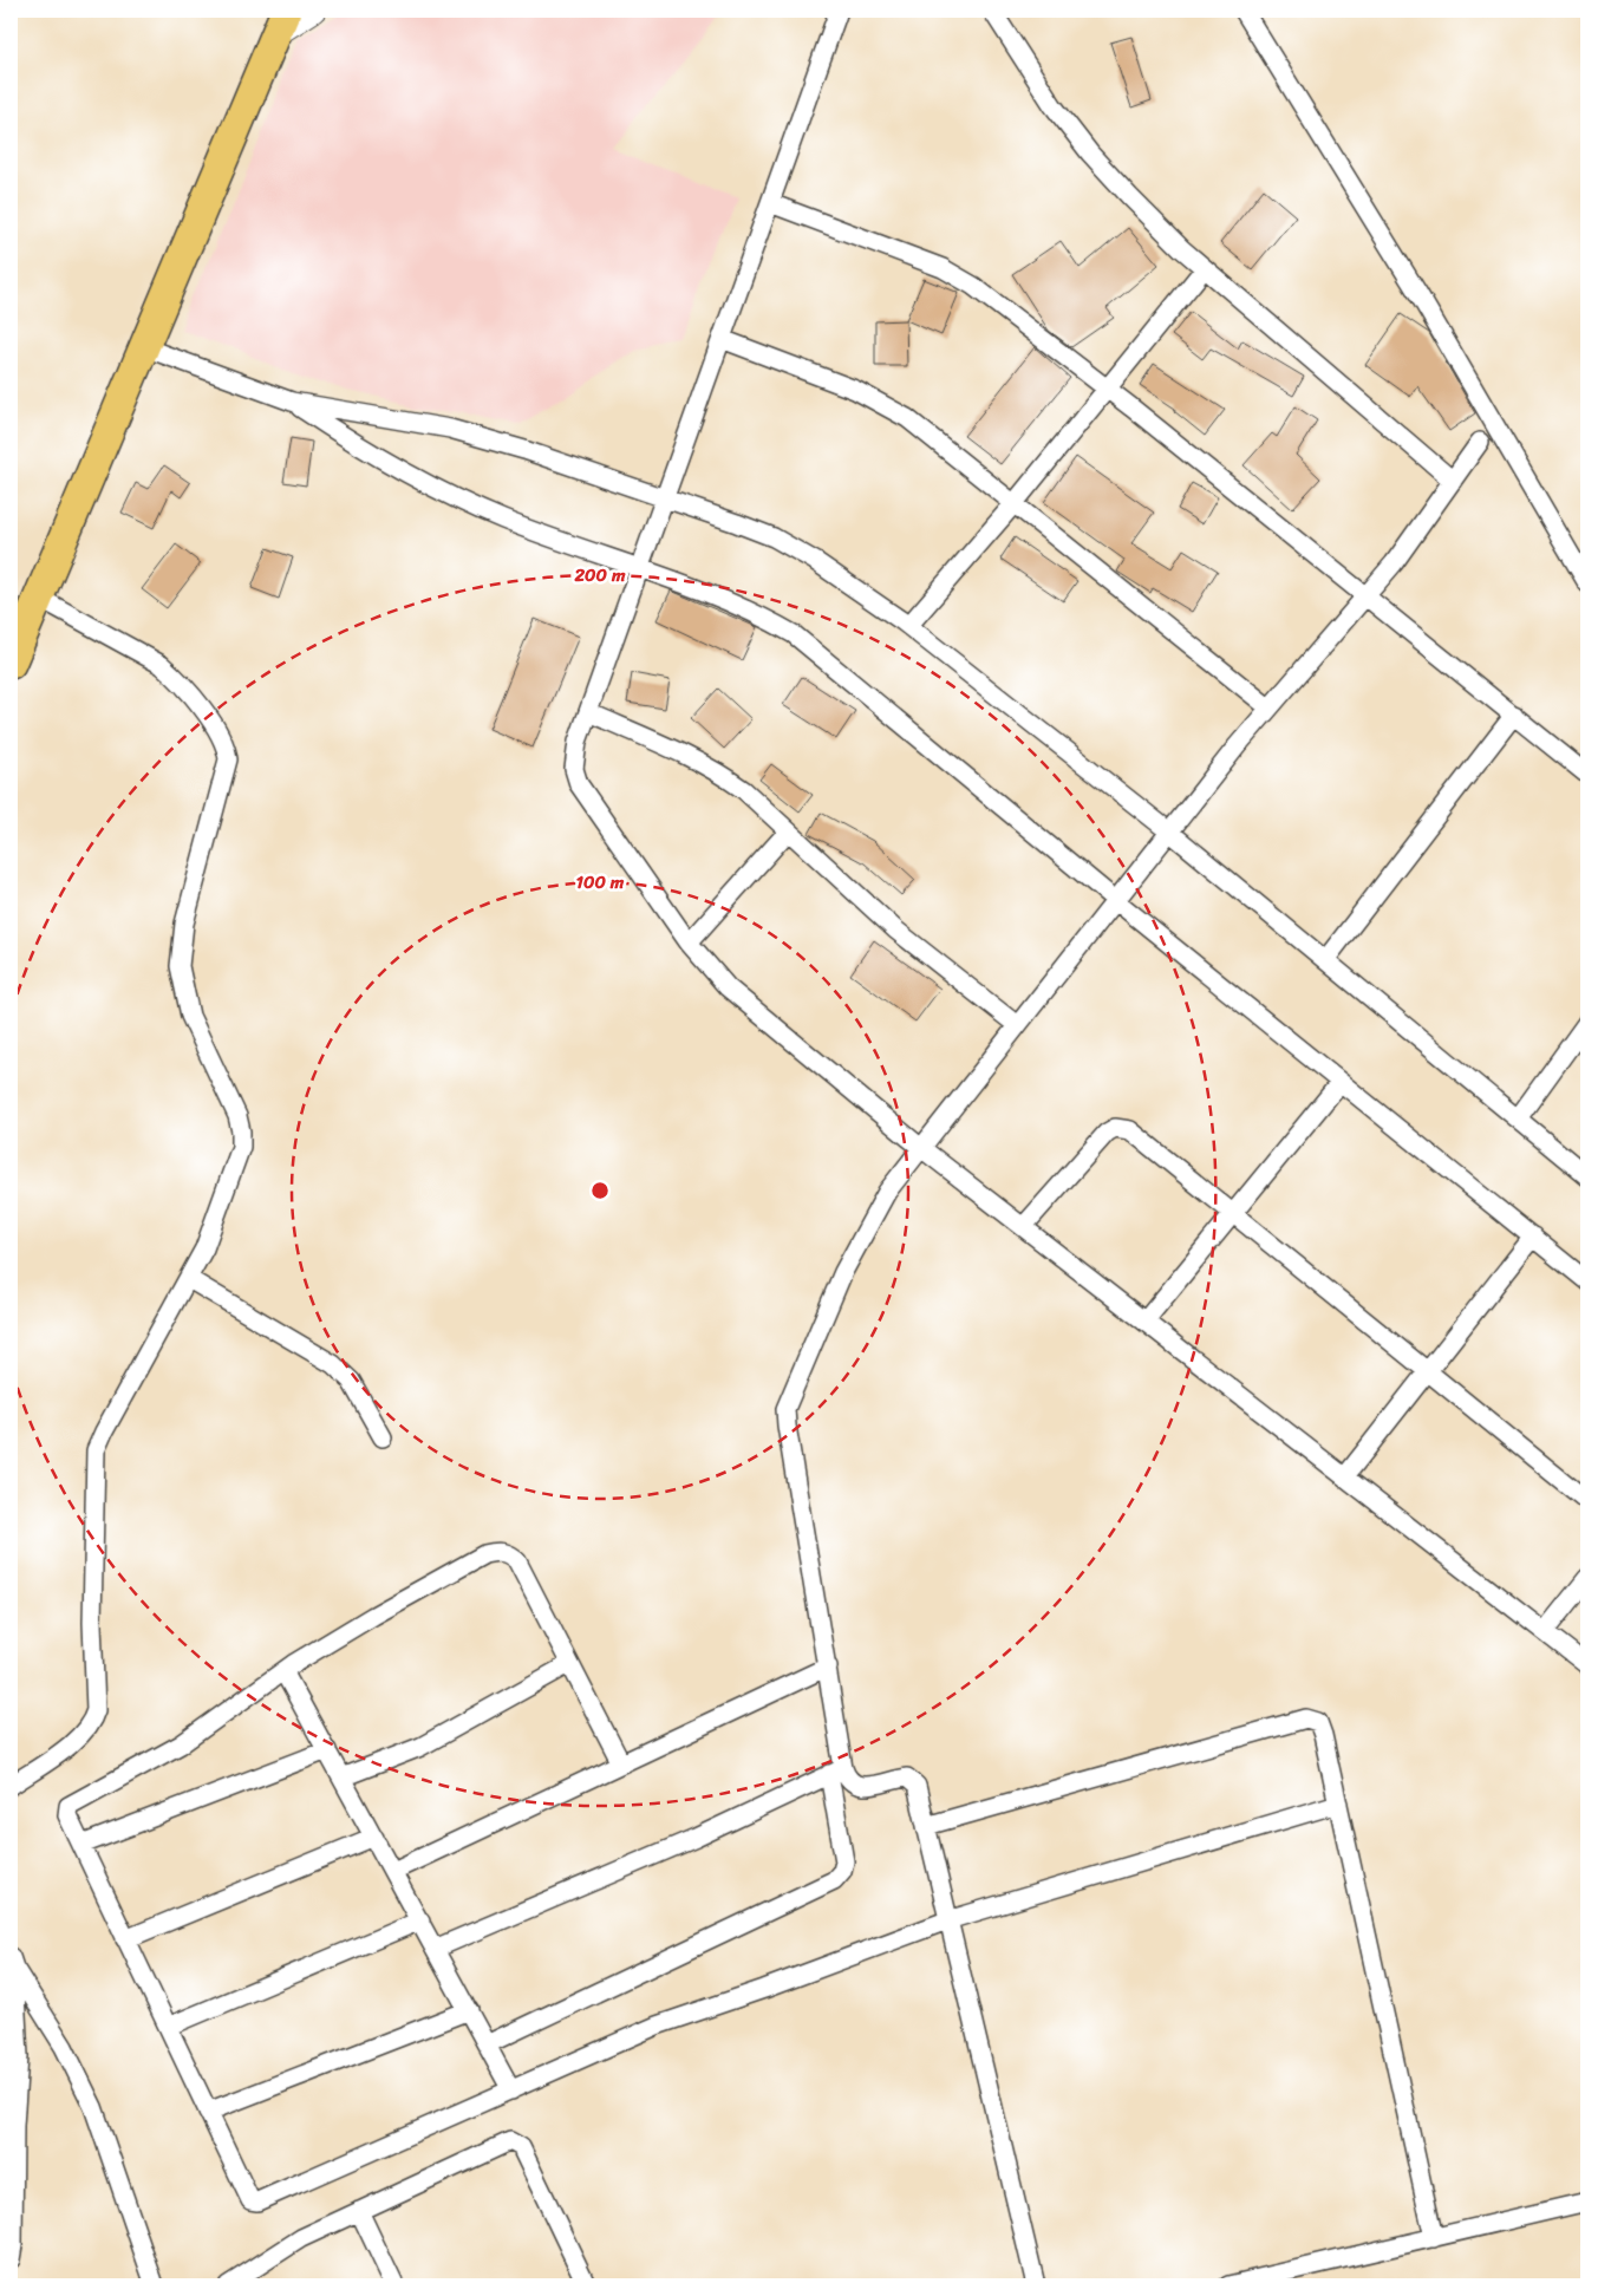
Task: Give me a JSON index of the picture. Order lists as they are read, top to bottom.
{
  "rings": ["200 m", "100 m"]
}
